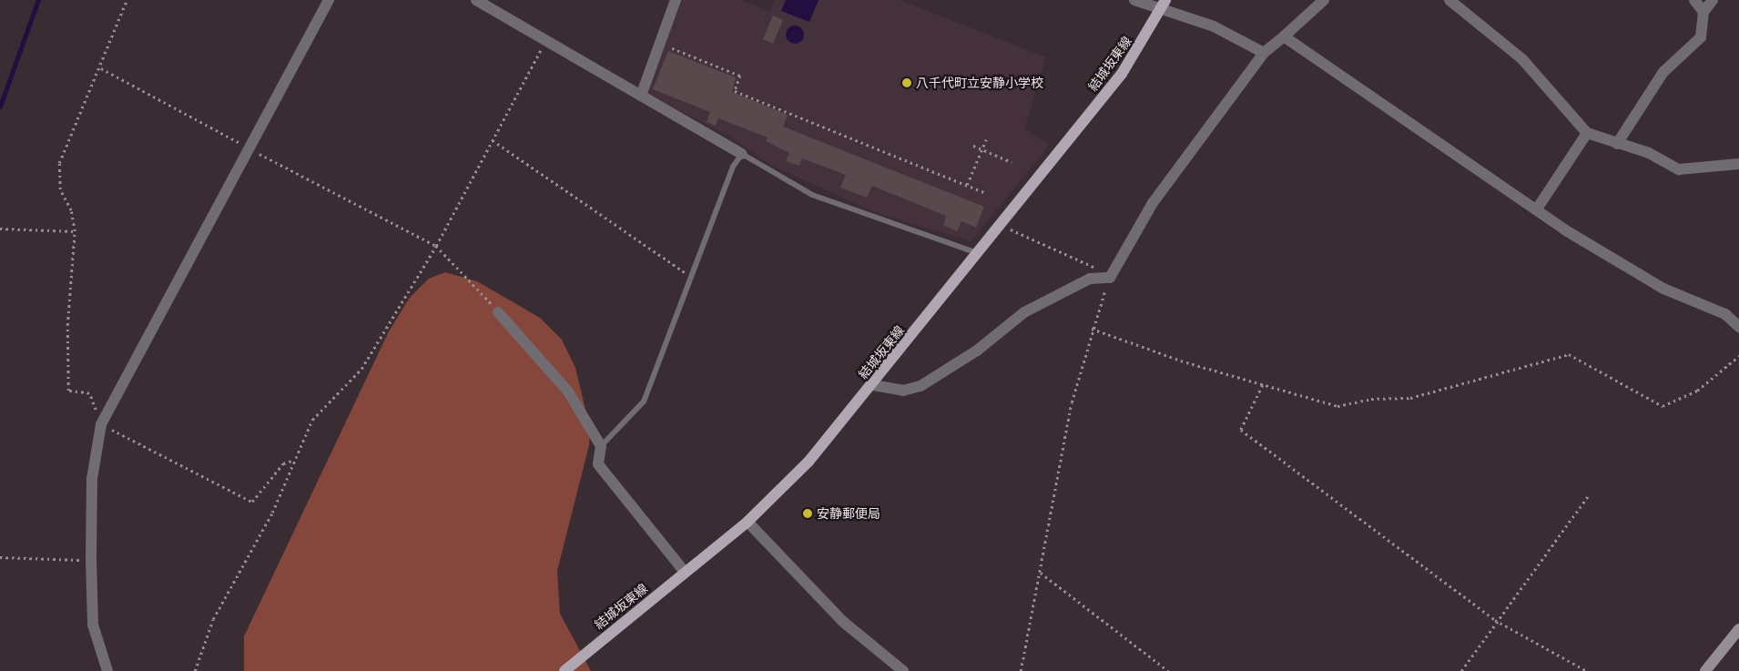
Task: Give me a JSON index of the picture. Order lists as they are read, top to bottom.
{
  "streets": {
    "main road": ["結城坂東線"]
  },
  "places": ["八千代町立安静小学校", "安静郵便局"]
}
